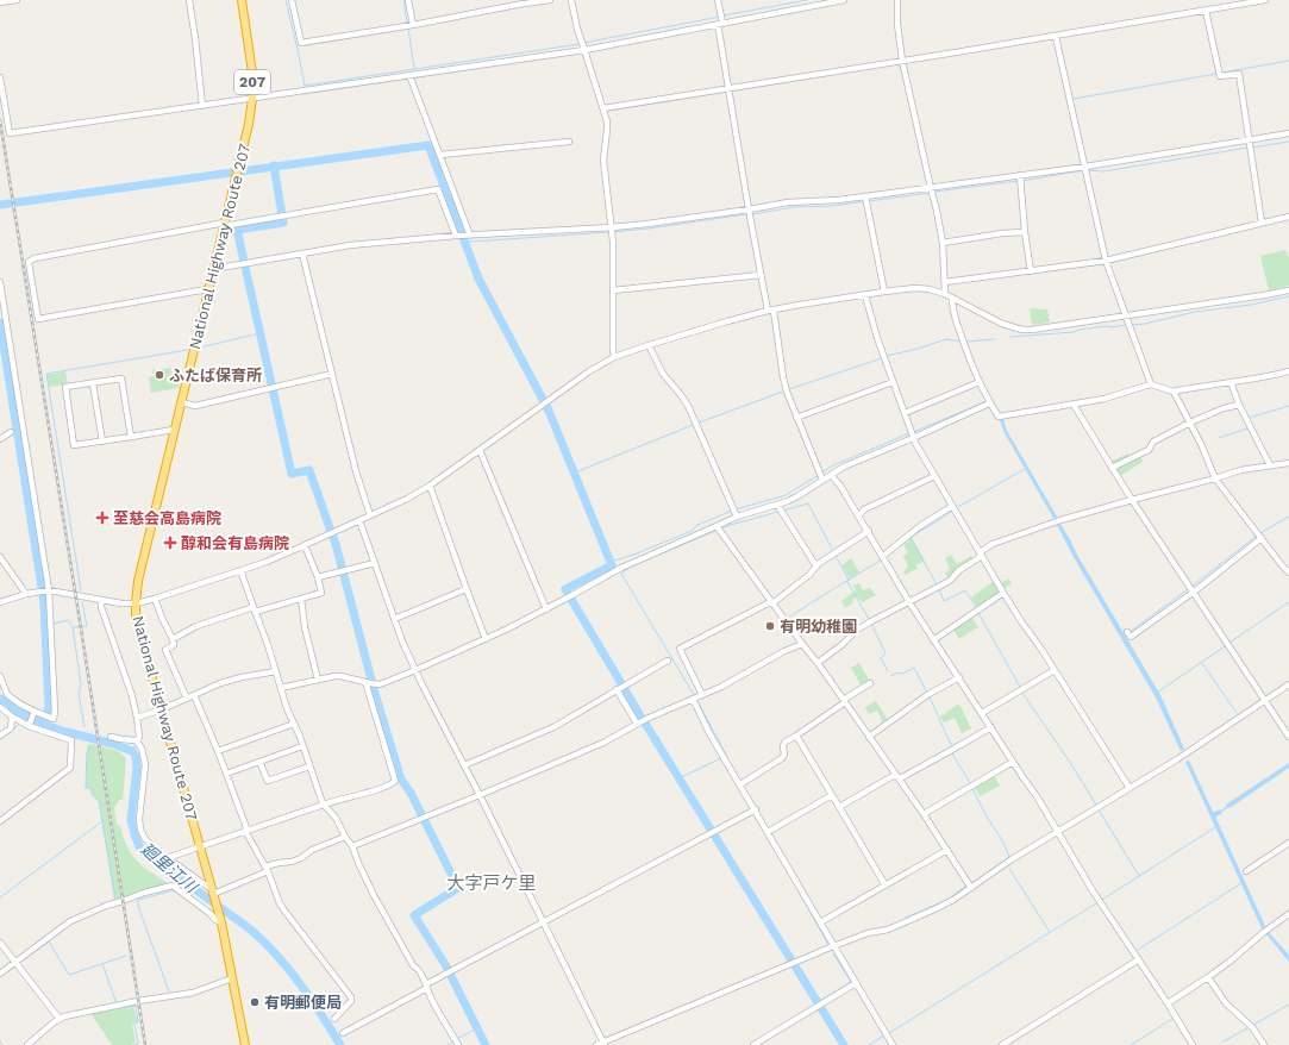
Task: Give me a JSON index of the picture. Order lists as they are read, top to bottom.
{
  "streets": {
    "highway": ["207", "National Highway Route 207"]
  },
  "districts": ["大字戸ケ里"],
  "water": ["廻里江川"],
  "places": {
    "other": ["ふたば保育所", "有明幼稚園", "有明郵便局"],
    "health": ["至慈会高島病院", "醇和会有島病院"]
  }
}
